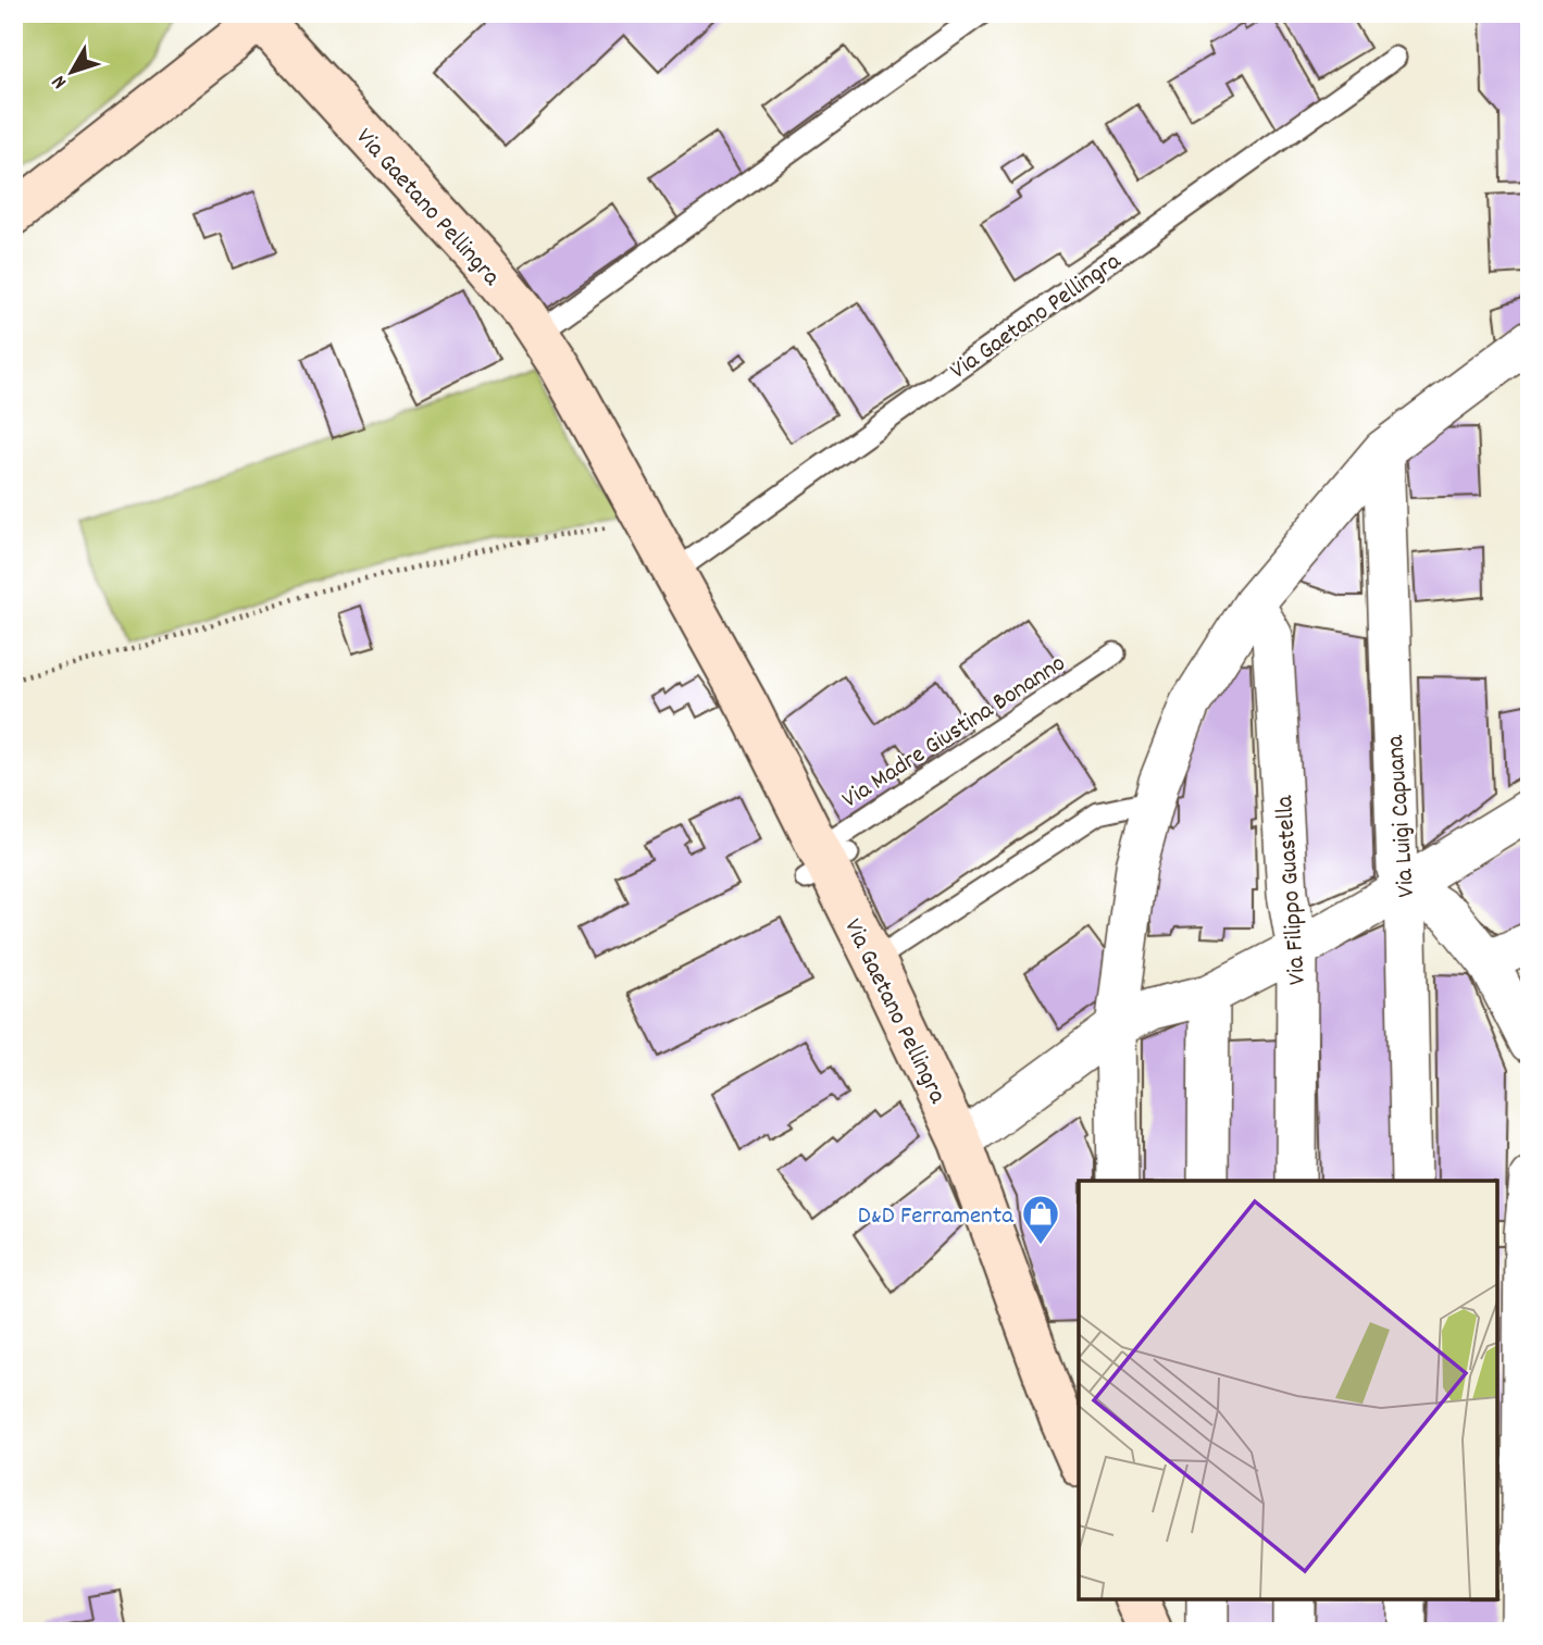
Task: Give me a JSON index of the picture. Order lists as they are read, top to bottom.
{
  "streets": {
    "street": ["Via Gaetano Pellingra", "Via Luigi Capuana", "Via Filippo Guastella"],
    "lane": ["Via Madre Giustina Bonanno"]
  },
  "crossings": [
    ["Via Gaetano Pellingra", "Via Madre Giustina Bonanno"]
  ],
  "places": {
    "shop": ["D&D Ferramenta"]
  },
  "north": "bottom left"
}
